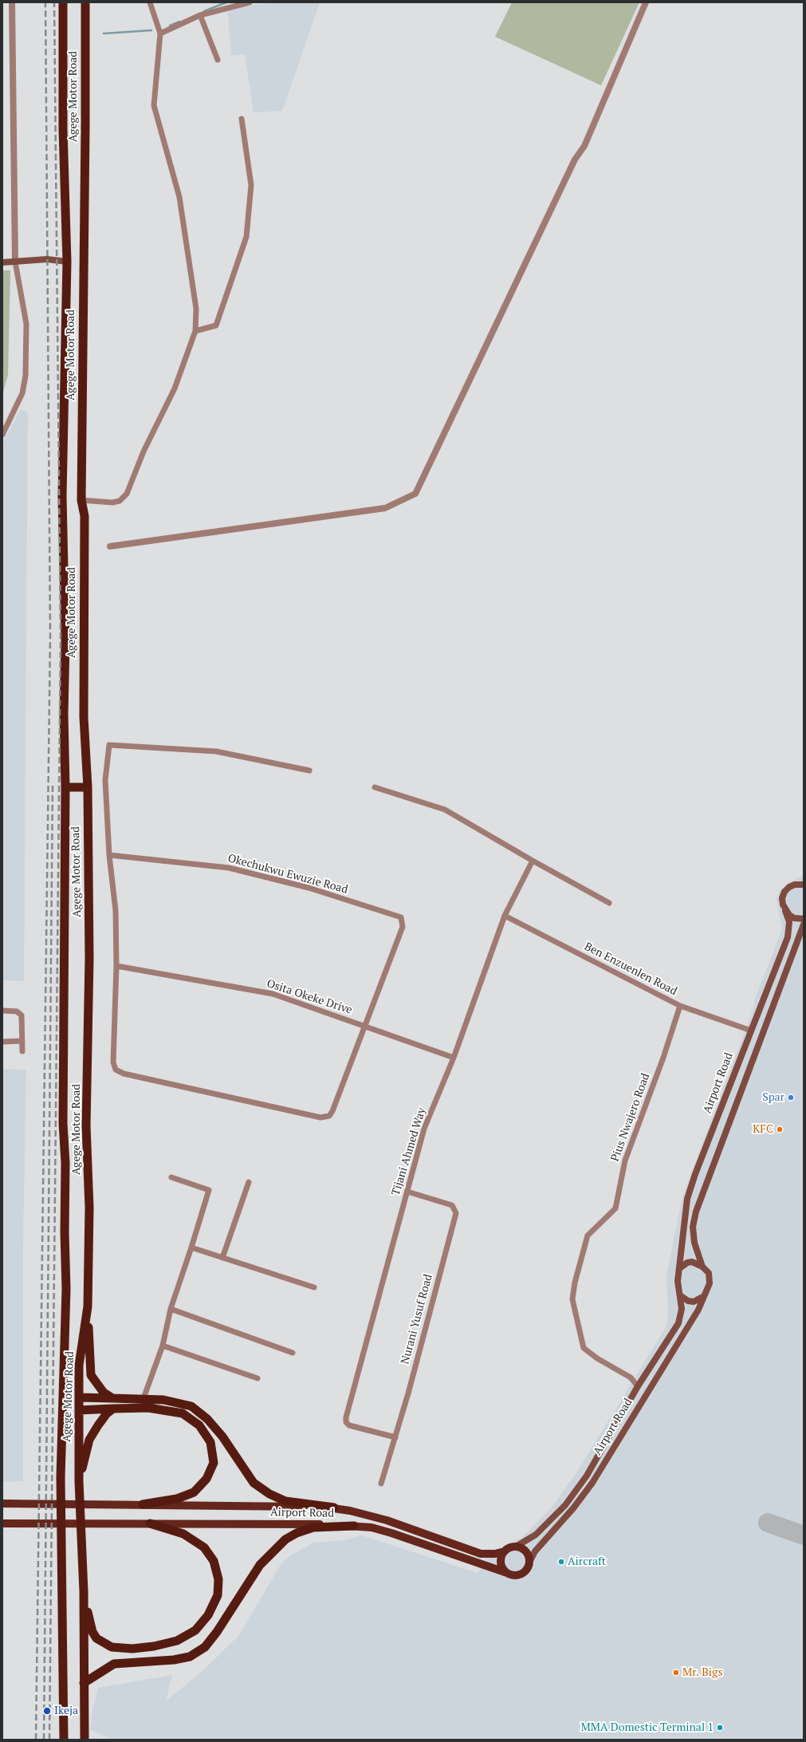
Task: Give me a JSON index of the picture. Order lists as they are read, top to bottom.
{
  "streets": {
    "highway": ["Agege Motor Road"],
    "main road": ["Airport Road"],
    "street": [
      "Okechukwu Ewuzie Road",
      "Ben Enzuenlen Road",
      "Osita Okeke Drive",
      "Pius Nwajero Road",
      "Tijani Ahmed Way",
      "Nurani Yusuf Road"
    ]
  },
  "crossings": [
    ["Okechukwu Ewuzie Road", "Osita Okeke Drive"],
    ["Ben Enzuenlen Road", "Airport Road"],
    ["Ben Enzuenlen Road", "Pius Nwajero Road"],
    ["Ben Enzuenlen Road", "Tijani Ahmed Way"],
    ["Osita Okeke Drive", "Tijani Ahmed Way"],
    ["Airport Road", "Pius Nwajero Road"],
    ["Tijani Ahmed Way", "Nurani Yusuf Road"]
  ],
  "places": [
    "Spar",
    "KFC",
    "Aircraft",
    "Mr. Bigs",
    "Ikeja",
    "MMA Domestic Terminal 1"
  ]
}
